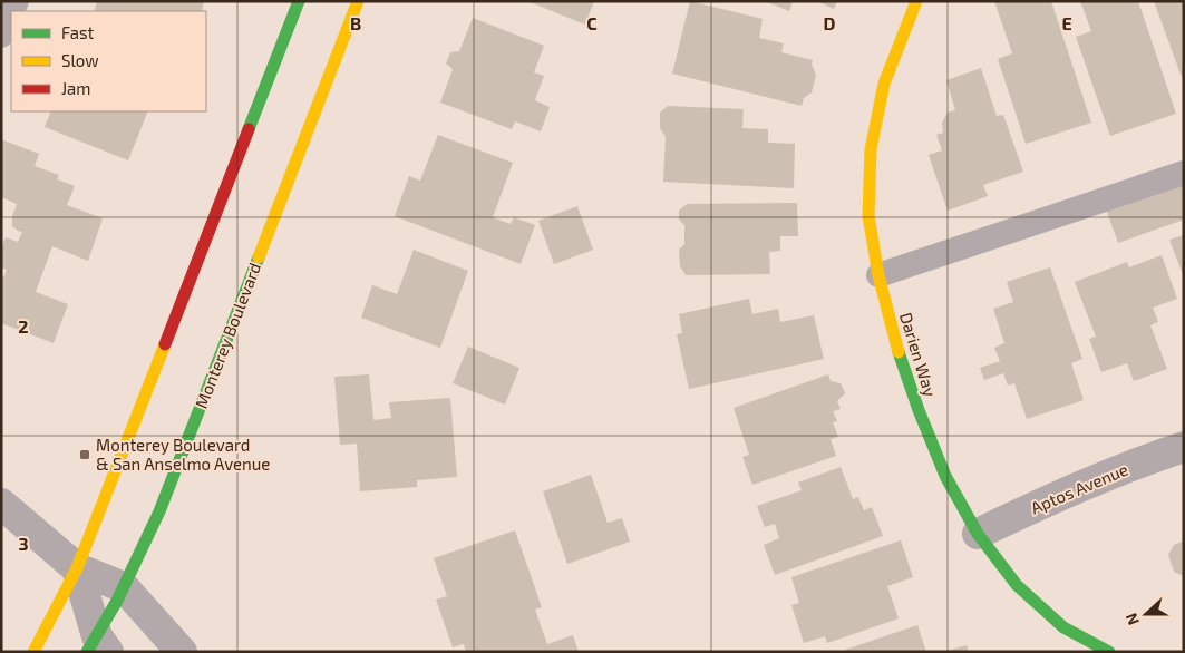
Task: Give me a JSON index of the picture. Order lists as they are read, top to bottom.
{
  "streets": {
    "main road": ["Monterey Boulevard", "Darien Way"],
    "street": ["Aptos Avenue"]
  },
  "crossings": [
    ["Darien Way", "Aptos Avenue"]
  ],
  "places": {
    "transit": ["Monterey Boulevard & San Anselmo Avenue"]
  },
  "legend": ["Fast", "Slow", "Jam"],
  "north": "left",
  "grid": {
    "columns": [
      "B",
      "C",
      "D",
      "E"
    ],
    "rows": ["2", "3"]
  }
}
